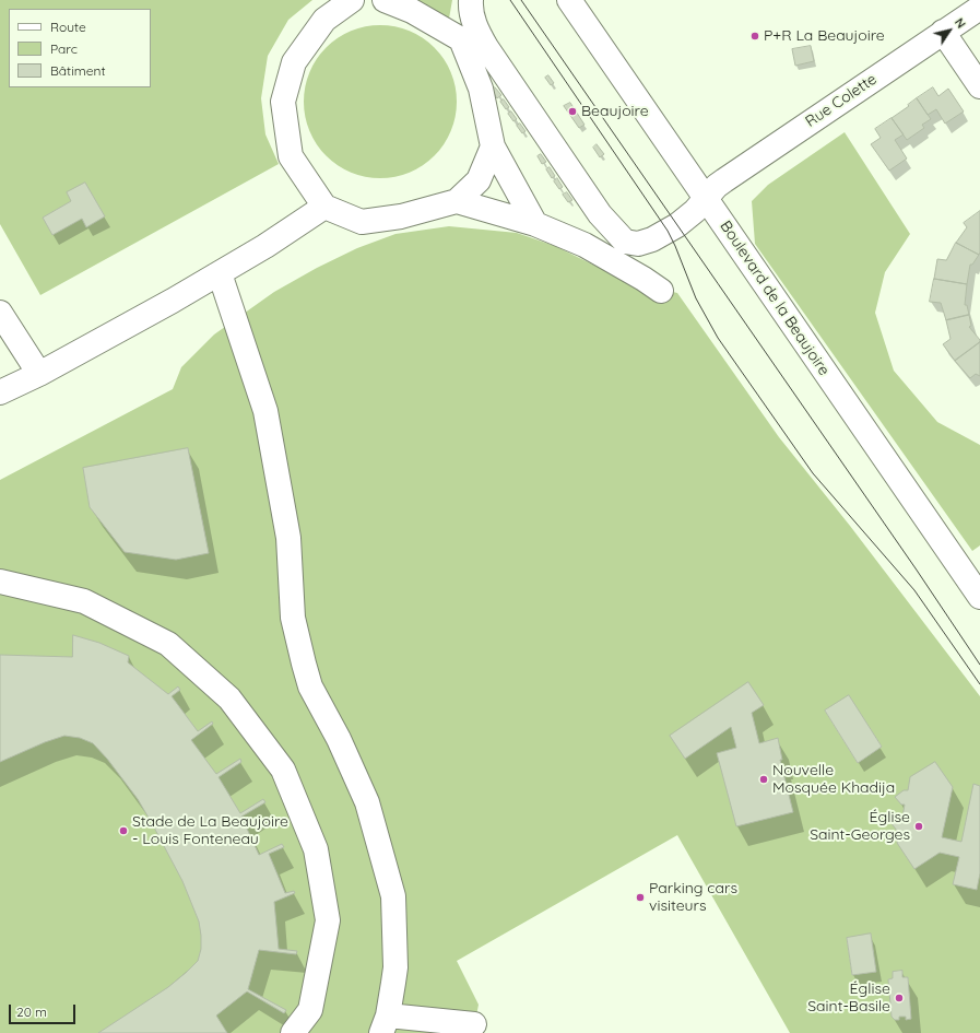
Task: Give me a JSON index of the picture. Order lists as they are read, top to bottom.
{
  "streets": {
    "street": ["Rue Colette", "Boulevard de la Beaujoire"]
  },
  "crossings": [
    ["Rue Colette", "Boulevard de la Beaujoire"]
  ],
  "places": [
    "P+R La Beaujoire",
    "Beaujoire",
    "Nouvelle Mosquée Khadija",
    "Église Saint-Georges",
    "Stade de La Beaujoire - Louis Fonteneau",
    "Parking cars visiteurs",
    "Église Saint-Basile"
  ],
  "legend": ["Route", "Parc", "Bâtiment"],
  "scale_bar": "20 m",
  "north": "top right"
}
